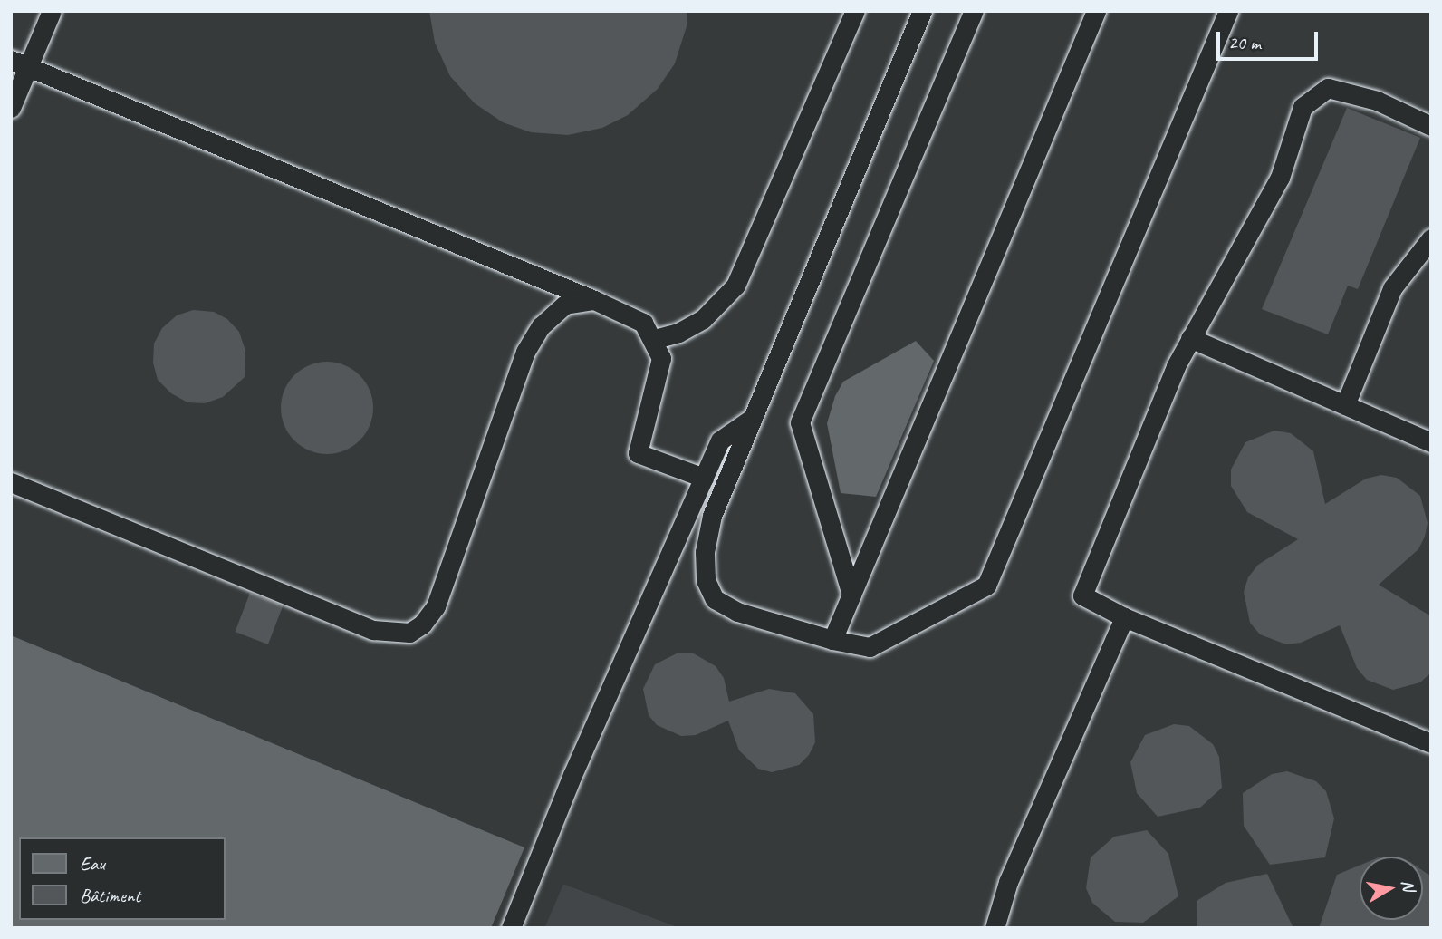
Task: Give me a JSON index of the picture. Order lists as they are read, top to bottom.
{
  "legend": ["Eau", "Bâtiment"],
  "scale_bar": "20 m",
  "north": "right"
}
